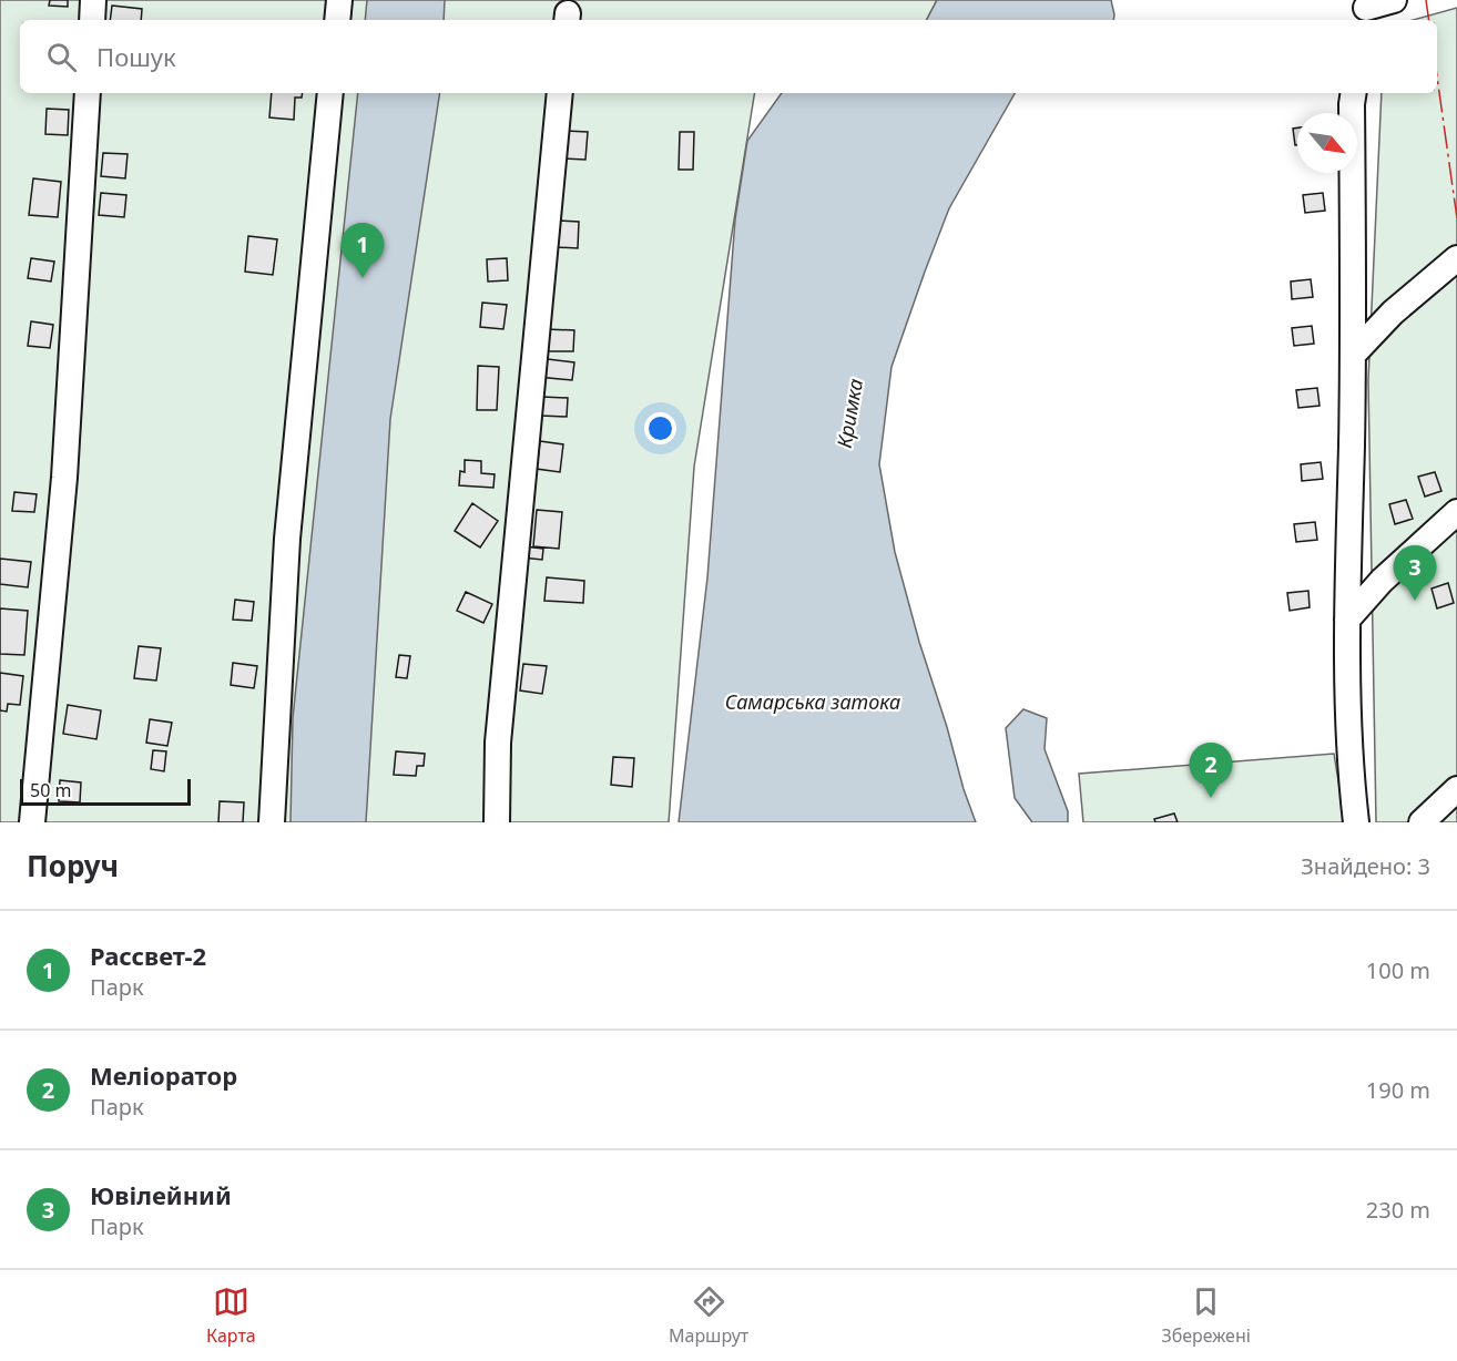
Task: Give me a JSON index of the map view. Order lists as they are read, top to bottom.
{
  "water": ["Кримка", "Самарська затока"],
  "scale_bar": "50 m",
  "north": "bottom right",
  "page": {
    "search": "Пошук",
    "pins": ["1", "3", "2"],
    "scale": "50 m",
    "heading": ["Поруч", "Знайдено: 3"],
    "list": [
      {
        "mark": "1",
        "name": "Рассвет-2",
        "note": "Парк",
        "value": "100 m"
      },
      {
        "mark": "2",
        "name": "Меліоратор",
        "note": "Парк",
        "value": "190 m"
      },
      {
        "mark": "3",
        "name": "Ювілейний",
        "note": "Парк",
        "value": "230 m"
      }
    ],
    "nav": ["Карта", "Маршрут", "Збережені"]
  }
}
